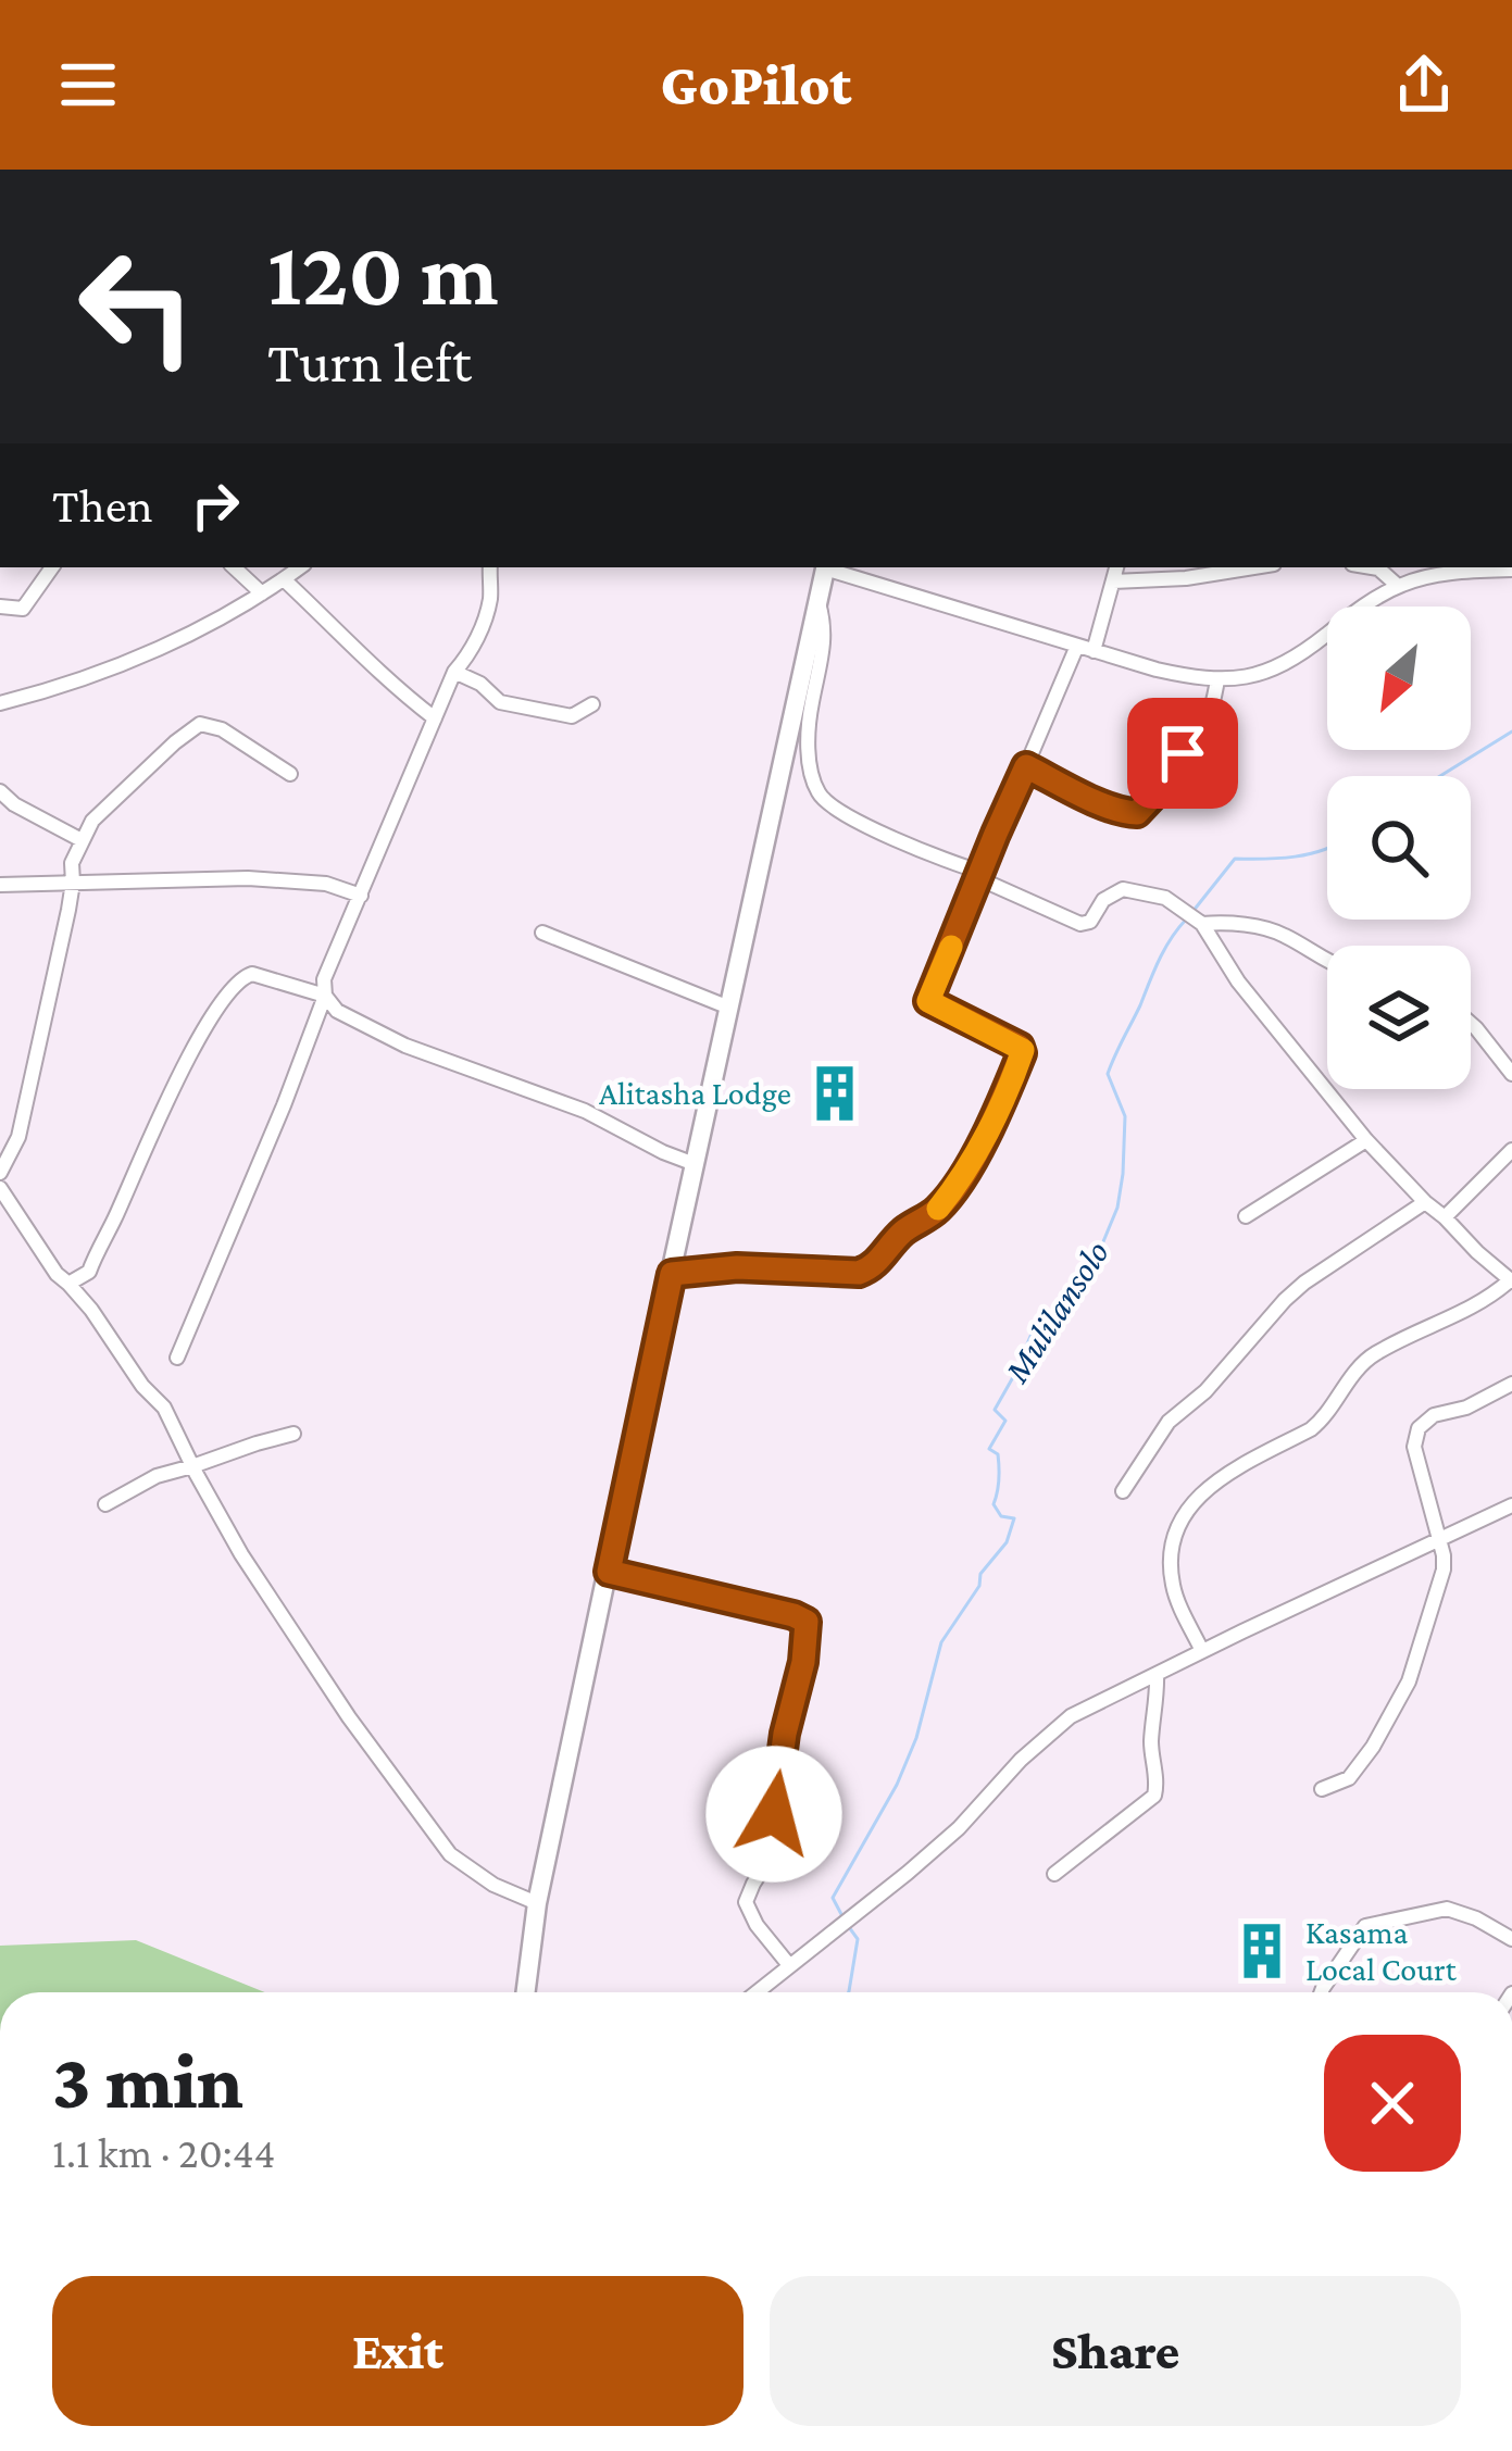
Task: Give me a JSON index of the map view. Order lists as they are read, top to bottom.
{
  "water": ["Mulilansolo"],
  "places": {
    "building": ["Alitasha Lodge", "Kasama Local Court"]
  },
  "north": "bottom left",
  "page": {
    "header": "GoPilot",
    "turn": ["120 m", "Turn left"],
    "then": "Then",
    "heading": ["3 min", "1.1 km · 20:44"],
    "buttons": ["Exit", "Share"]
  }
}
